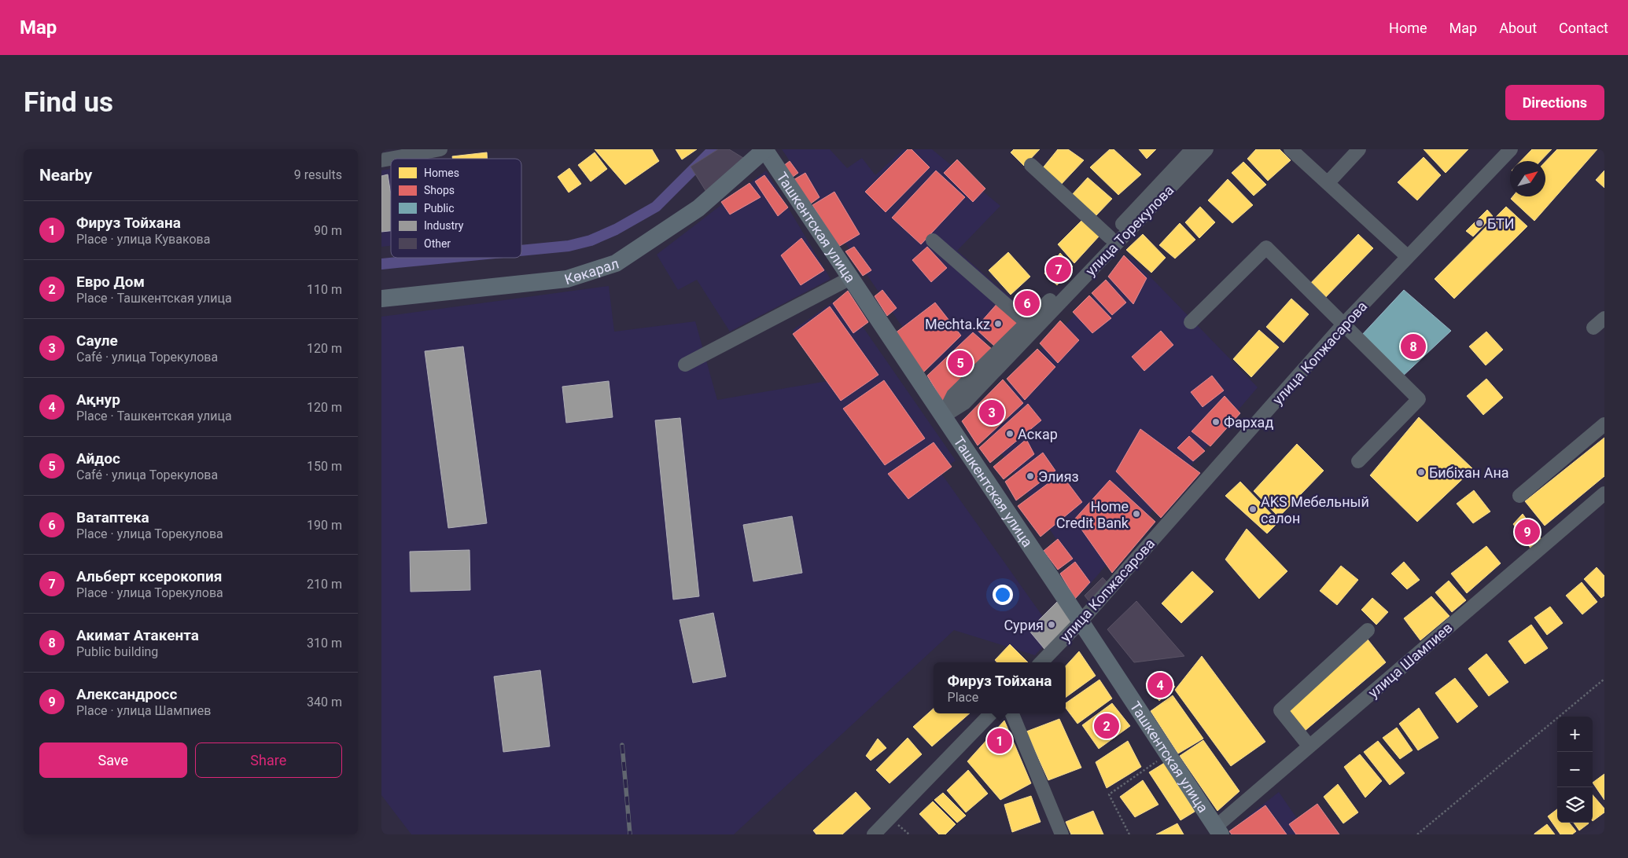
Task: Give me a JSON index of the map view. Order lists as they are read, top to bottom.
{
  "streets": {
    "main road": ["Ташкентская улица", "Көкарал"],
    "street": ["улица Торекулова", "улица Копжасарова", "улица Шампиев"]
  },
  "crossings": [
    ["Ташкентская улица", "улица Торекулова"],
    ["Ташкентская улица", "Көкарал"],
    ["Ташкентская улица", "улица Копжасарова"],
    ["Ташкентская улица", "улица Шампиев"]
  ],
  "places": [
    "БТИ",
    "Mechta.kz",
    "Фархад",
    "Аскар",
    "Бибіхан Ана",
    "Элияз",
    "AKS Мебельный салон",
    "Home Credit Bank",
    "Сурия"
  ],
  "legend": [
    "Homes",
    "Shops",
    "Public",
    "Industry",
    "Other"
  ],
  "north": "top right",
  "page": {
    "header": "Map",
    "nav": [
      "Home",
      "Map",
      "About",
      "Contact"
    ],
    "buttons": [
      "Directions",
      ["Save", "Share"]
    ],
    "title": "Find us",
    "heading": ["Nearby", "9 results"],
    "list": [
      {
        "mark": "1",
        "name": "Фируз Тойхана",
        "note": "Place · улица Кувакова",
        "value": "90 m"
      },
      {
        "mark": "2",
        "name": "Евро Дом",
        "note": "Place · Ташкентская улица",
        "value": "110 m"
      },
      {
        "mark": "3",
        "name": "Сауле",
        "note": "Café · улица Торекулова",
        "value": "120 m"
      },
      {
        "mark": "4",
        "name": "Ақнур",
        "note": "Place · Ташкентская улица",
        "value": "120 m"
      },
      {
        "mark": "5",
        "name": "Айдос",
        "note": "Café · улица Торекулова",
        "value": "150 m"
      },
      {
        "mark": "6",
        "name": "Ватаптека",
        "note": "Place · улица Торекулова",
        "value": "190 m"
      },
      {
        "mark": "7",
        "name": "Альберт ксерокопия",
        "note": "Place · улица Торекулова",
        "value": "210 m"
      },
      {
        "mark": "8",
        "name": "Акимат Атакента",
        "note": "Public building",
        "value": "310 m"
      },
      {
        "mark": "9",
        "name": "Александросс",
        "note": "Place · улица Шампиев",
        "value": "340 m"
      }
    ],
    "pins": [
      "7",
      "6",
      "8",
      "5",
      "3",
      "9",
      "4",
      "2",
      "1"
    ],
    "popup": ["Фируз Тойхана", "Place"],
    "map_buttons": ["+", "−"]
  }
}
